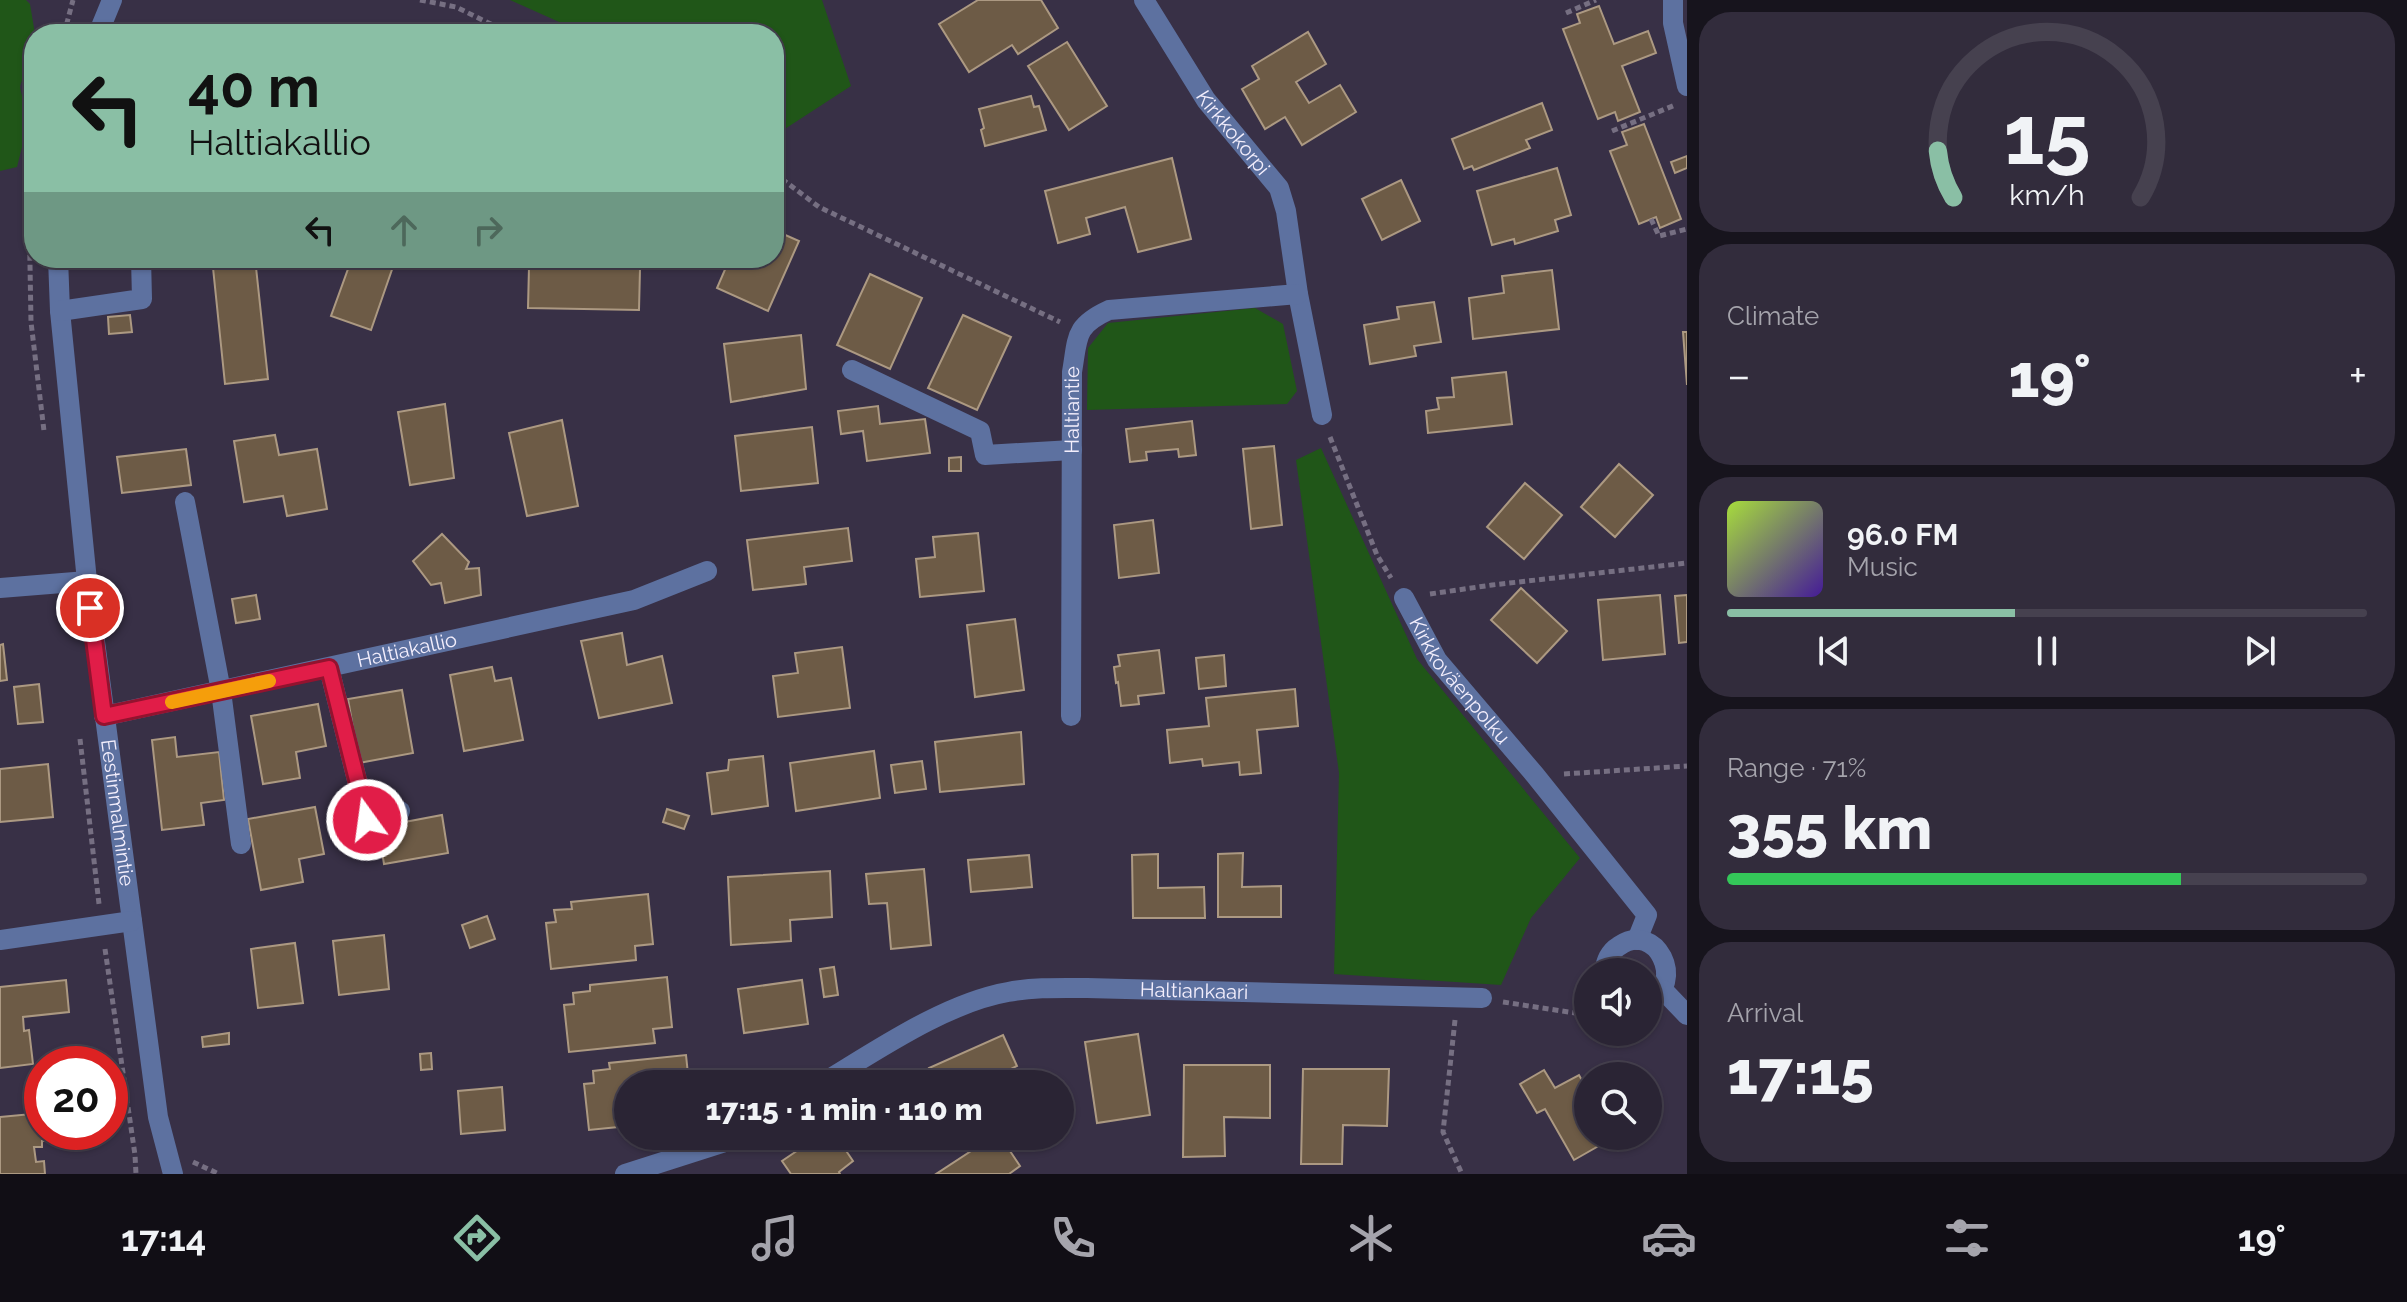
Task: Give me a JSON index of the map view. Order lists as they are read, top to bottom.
{
  "streets": {
    "street": [
      "Kirkkokorpi",
      "Haltiantie",
      "Haltiakallio",
      "Kirkkoväenpolku",
      "Eestinmalmintie",
      "Haltiankaari"
    ]
  },
  "crossings": [
    ["Kirkkokorpi", "Kirkkoväenpolku"],
    ["Haltiakallio", "Eestinmalmintie"]
  ],
  "page": {
    "turn": ["40 m", "Haltiakallio"],
    "tile": [
      "Climate",
      ["Range · 71%", "355 km"],
      ["Arrival", "17:15"]
    ],
    "heat": ["−", "19°", "+"],
    "song": ["96.0 FM", "Music"],
    "limit": "20",
    "trip": "17:15 · 1 min · 110 m",
    "tabs": ["17:14", "19°"],
    "gauge": ["15", "km/h"]
  }
}
